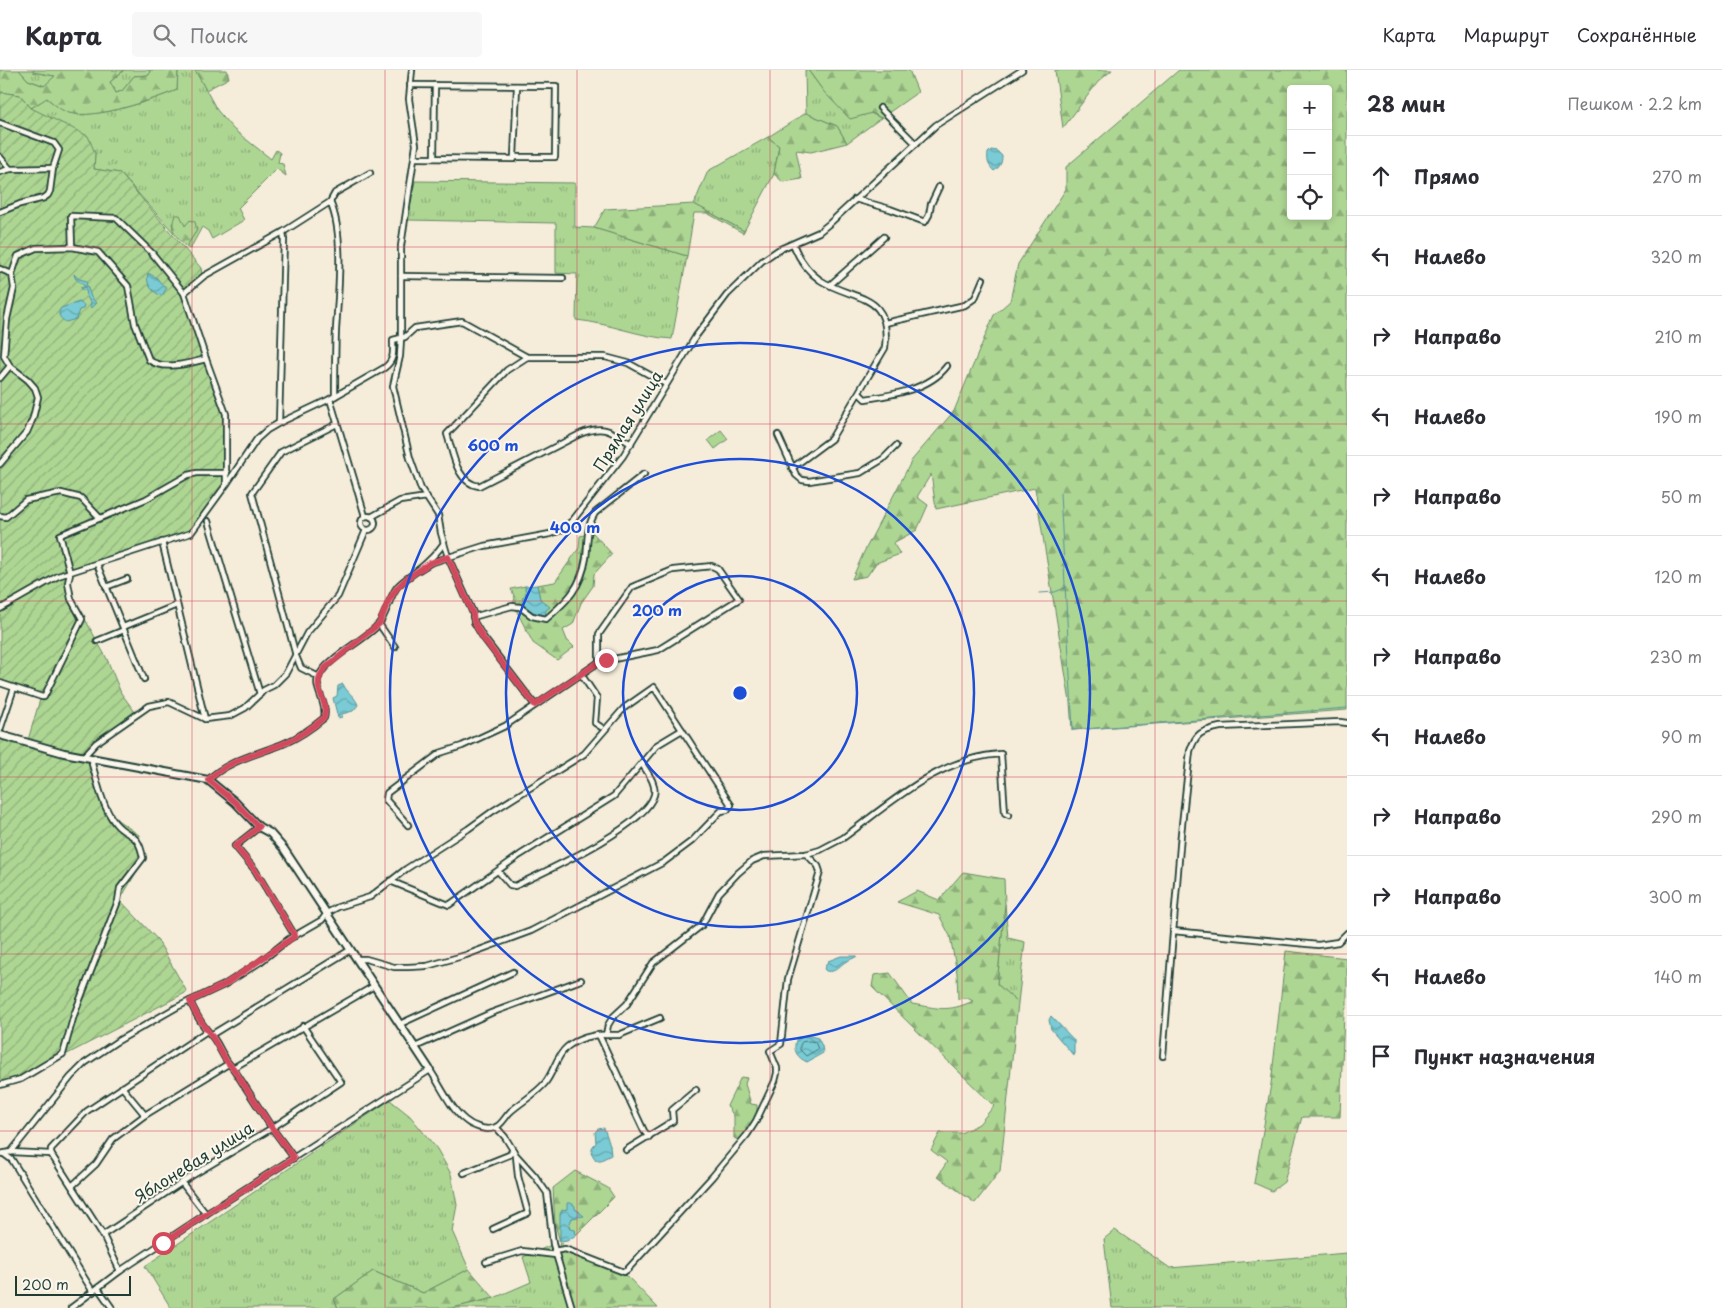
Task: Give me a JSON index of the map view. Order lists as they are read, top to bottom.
{
  "streets": {
    "street": ["Прямая улица", "Яблоневая улица"]
  },
  "scale_bar": "200 m",
  "page": {
    "header": "Карта",
    "search": "Поиск",
    "nav": ["Карта", "Маршрут", "Сохранённые"],
    "heading": ["28 мин", "Пешком · 2.2 km"],
    "map_buttons": ["+", "−"],
    "list": [
      ["Прямо", "270 m"],
      ["Налево", "320 m"],
      ["Направо", "210 m"],
      ["Налево", "190 m"],
      ["Направо", "50 m"],
      ["Налево", "120 m"],
      ["Направо", "230 m"],
      ["Налево", "90 m"],
      ["Направо", "290 m"],
      ["Направо", "300 m"],
      ["Налево", "140 m"],
      "Пункт назначения"
    ],
    "scale": "200 m"
  },
  "rings": ["600 m", "400 m", "200 m"]
}
